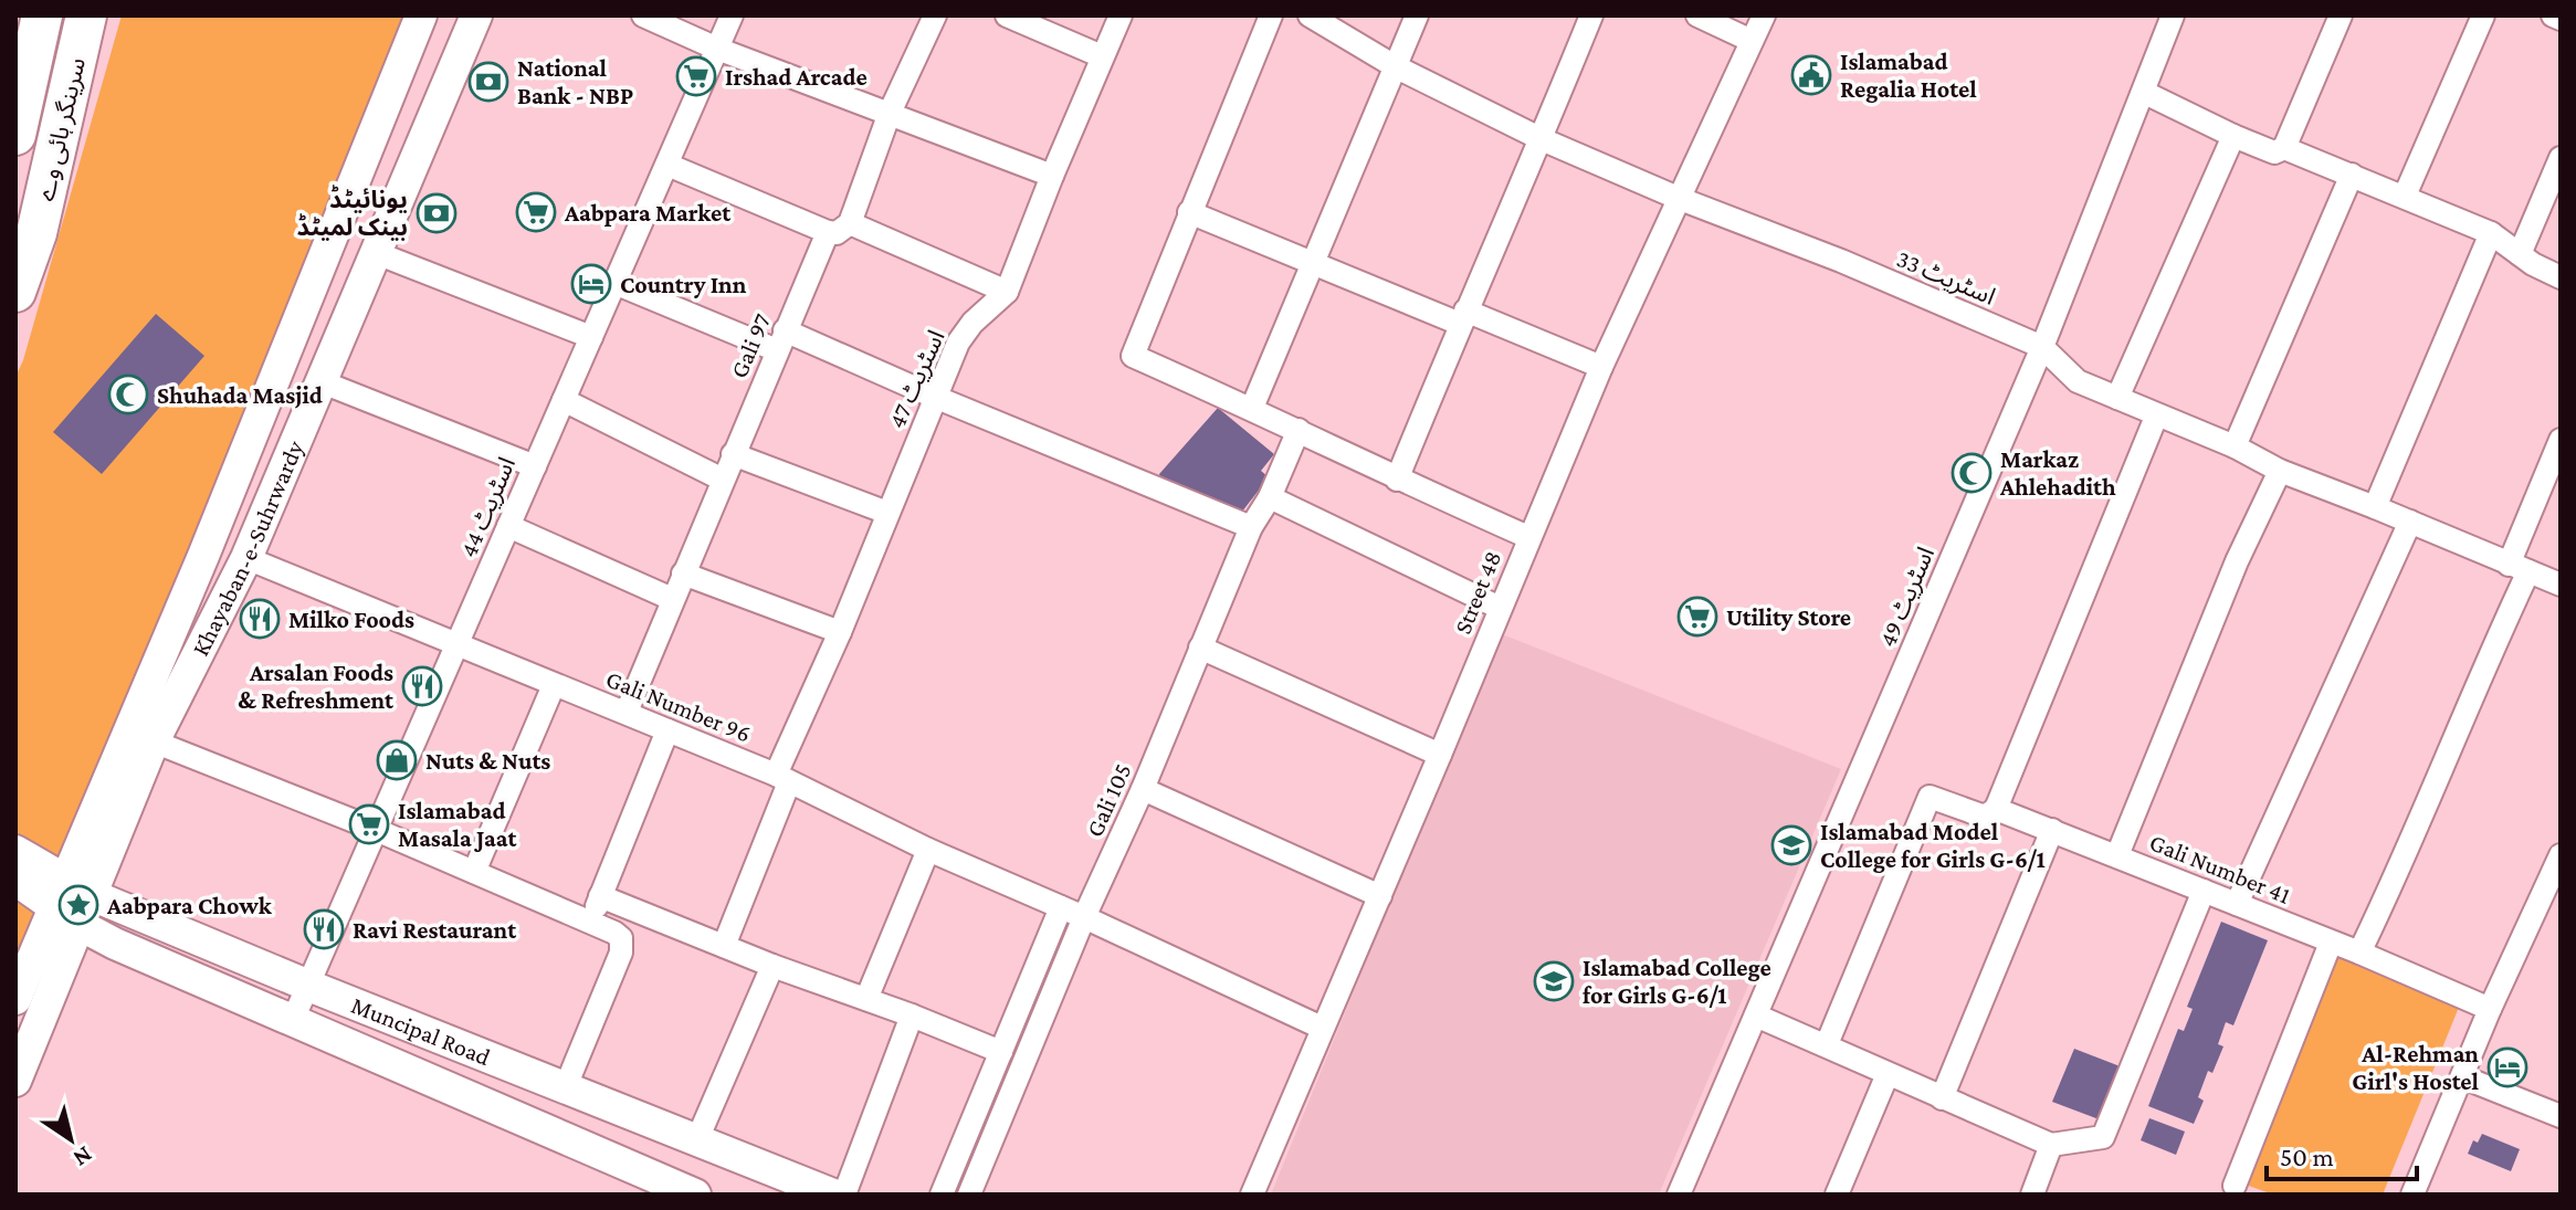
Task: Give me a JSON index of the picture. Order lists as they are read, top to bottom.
{
  "streets": {
    "highway": ["سرینگر ہائی وے"],
    "main road": ["Khayaban-e-Suhrwardy", "Muncipal Road"],
    "street": [
      "اسٹریٹ 33",
      "Gali 97",
      "اسٹریٹ 47",
      "اسٹریٹ 44",
      "Street 48",
      "اسٹریٹ 49",
      "Gali Number 96",
      "Gali 105",
      "Gali Number 41"
    ]
  },
  "crossings": [
    ["اسٹریٹ 33", "Street 48"],
    ["اسٹریٹ 33", "اسٹریٹ 49"],
    ["Gali 97", "Gali Number 96"],
    ["اسٹریٹ 47", "Gali Number 96"],
    ["اسٹریٹ 44", "Gali Number 96"],
    ["اسٹریٹ 44", "Muncipal Road"],
    ["Khayaban-e-Suhrwardy", "Gali Number 96"],
    ["Khayaban-e-Suhrwardy", "Muncipal Road"],
    ["Street 48", "Gali Number 96"],
    ["Gali Number 96", "Gali 105"]
  ],
  "places": {
    "public building": ["Islamabad Regalia Hotel"],
    "supermarket": [
      "Irshad Arcade",
      "Aabpara Market",
      "Utility Store",
      "Islamabad Masala Jaat"
    ],
    "bank": ["National Bank - NBP", "یونائیٹڈ بینک لمیٹڈ"],
    "hotel": ["Country Inn", "Al-Rehman Girl's Hostel"],
    "mosque": ["Shuhada Masjid", "Markaz Ahlehadith"],
    "restaurant": ["Milko Foods", "Arsalan Foods & Refreshment", "Ravi Restaurant"],
    "shop": ["Nuts & Nuts"],
    "school or university": ["Islamabad Model College for Girls G-6/1", "Islamabad College for Girls G-6/1"],
    "place": ["Aabpara Chowk"]
  },
  "scale_bar": "50 m",
  "north": "bottom right"
}
